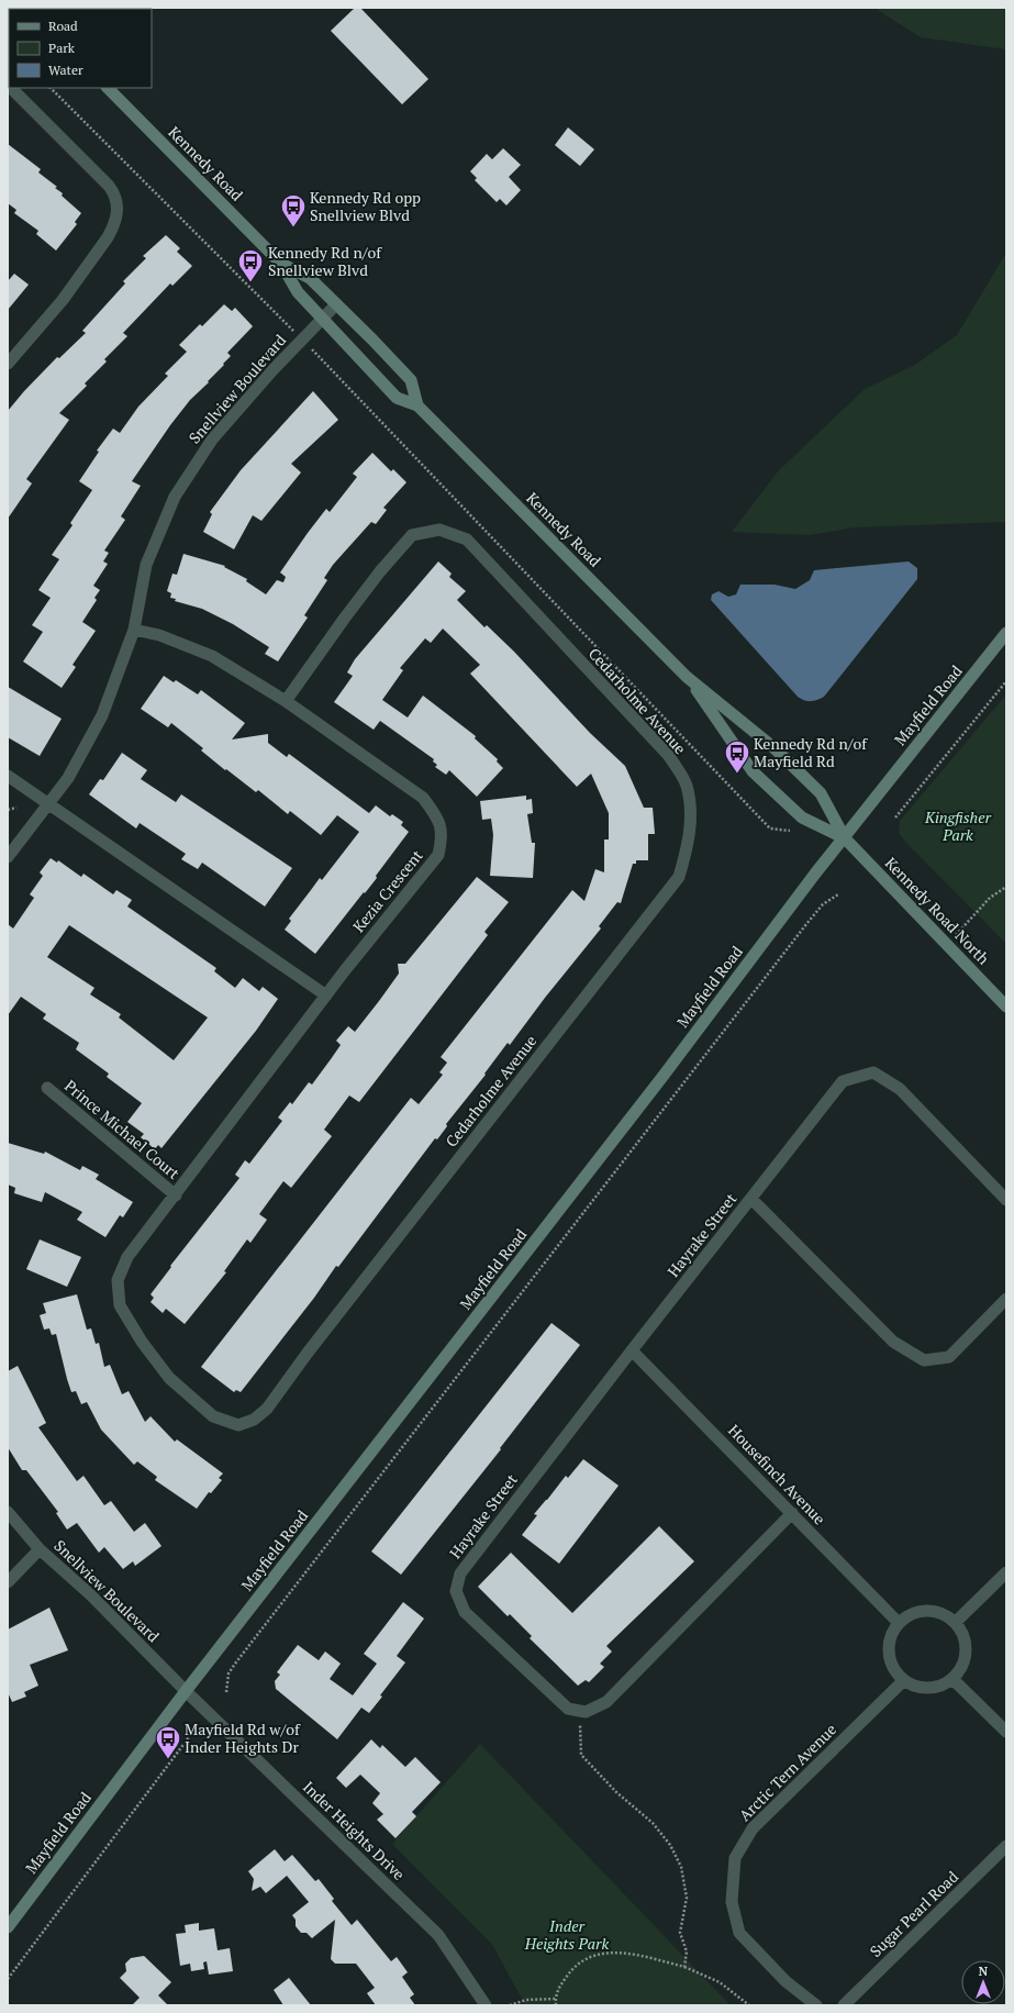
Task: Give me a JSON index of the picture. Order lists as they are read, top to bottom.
{
  "streets": {
    "main road": ["Kennedy Road", "Mayfield Road", "Kennedy Road North"],
    "street": [
      "Snellview Boulevard",
      "Cedarholme Avenue",
      "Kezia Crescent",
      "Prince Michael Court",
      "Hayrake Street",
      "Housefinch Avenue",
      "Arctic Tern Avenue",
      "Inder Heights Drive",
      "Sugar Pearl Road"
    ]
  },
  "crossings": [
    ["Kennedy Road", "Snellview Boulevard"],
    ["Kennedy Road", "Mayfield Road"],
    ["Kennedy Road", "Kennedy Road North"],
    ["Snellview Boulevard", "Mayfield Road"],
    ["Snellview Boulevard", "Kezia Crescent"],
    ["Snellview Boulevard", "Inder Heights Drive"],
    ["Cedarholme Avenue", "Kezia Crescent"],
    ["Cedarholme Avenue", "Prince Michael Court"],
    ["Mayfield Road", "Kennedy Road North"],
    ["Mayfield Road", "Inder Heights Drive"],
    ["Hayrake Street", "Housefinch Avenue"],
    ["Housefinch Avenue", "Arctic Tern Avenue"]
  ],
  "parks": ["Kingfisher Park", "Inder Heights Park"],
  "places": {
    "bus stop": [
      "Kennedy Rd opp Snellview Blvd",
      "Kennedy Rd n/of Snellview Blvd",
      "Kennedy Rd n/of Mayfield Rd",
      "Mayfield Rd w/of Inder Heights Dr"
    ]
  },
  "legend": ["Road", "Park", "Water"],
  "north": "top"
}
